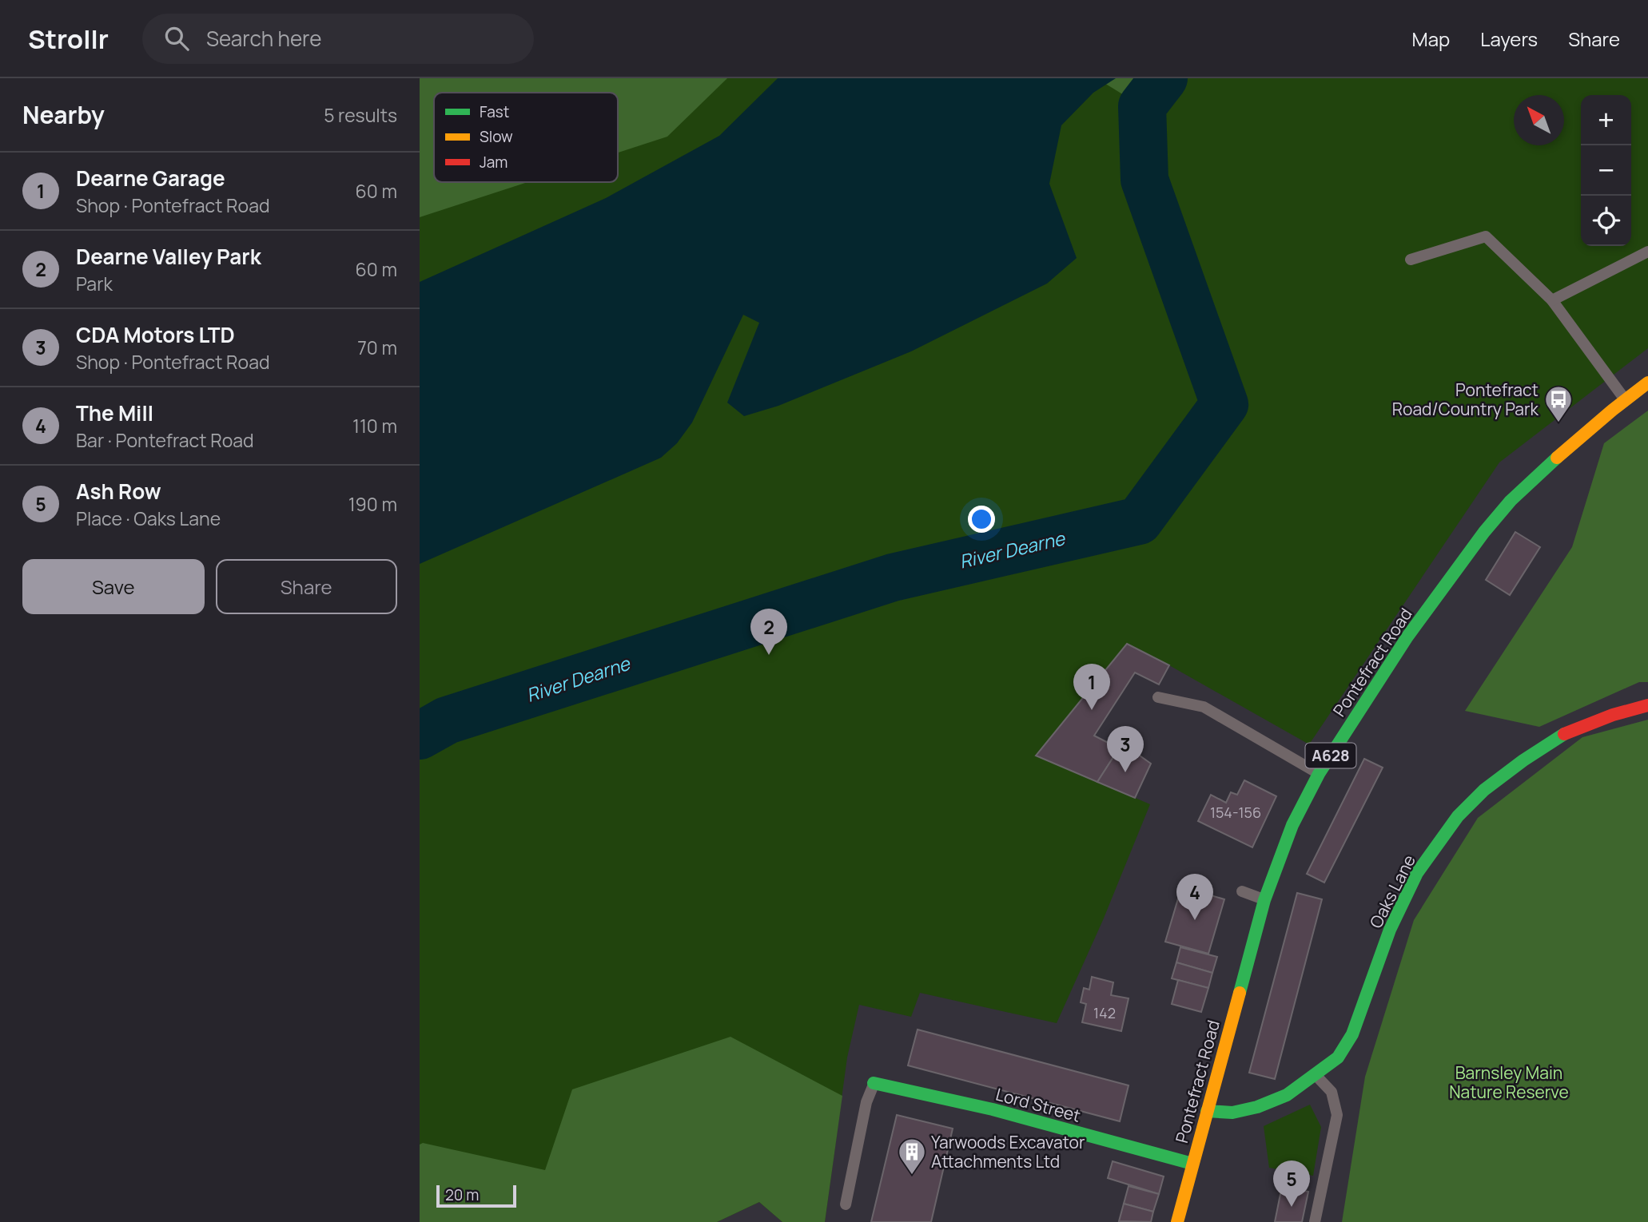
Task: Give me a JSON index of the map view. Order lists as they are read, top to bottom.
{
  "streets": {
    "main road": [
      "Pontefract Road",
      "A628",
      "Oaks Lane",
      "Lord Street"
    ]
  },
  "crossings": [
    ["Pontefract Road", "Oaks Lane"],
    ["Pontefract Road", "Lord Street"]
  ],
  "water": ["River Dearne"],
  "parks": ["Barnsley Main Nature Reserve"],
  "places": {
    "bus stop": ["Pontefract Road/Country Park"],
    "building": ["Yarwoods Excavator Attachments Ltd"]
  },
  "house_numbers": ["154-156", "142"],
  "legend": ["Fast", "Slow", "Jam"],
  "scale_bar": "20 m",
  "north": "top left",
  "page": {
    "header": "Strollr",
    "search": "Search here",
    "nav": ["Map", "Layers", "Share"],
    "heading": ["Nearby", "5 results"],
    "map_buttons": ["+", "−"],
    "list": [
      {
        "mark": "1",
        "name": "Dearne Garage",
        "note": "Shop · Pontefract Road",
        "value": "60 m"
      },
      {
        "mark": "2",
        "name": "Dearne Valley Park",
        "note": "Park",
        "value": "60 m"
      },
      {
        "mark": "3",
        "name": "CDA Motors LTD",
        "note": "Shop · Pontefract Road",
        "value": "70 m"
      },
      {
        "mark": "4",
        "name": "The Mill",
        "note": "Bar · Pontefract Road",
        "value": "110 m"
      },
      {
        "mark": "5",
        "name": "Ash Row",
        "note": "Place · Oaks Lane",
        "value": "190 m"
      }
    ],
    "buttons": ["Save", "Share"],
    "pins": [
      "2",
      "1",
      "3",
      "4",
      "5"
    ],
    "scale": "20 m"
  }
}
